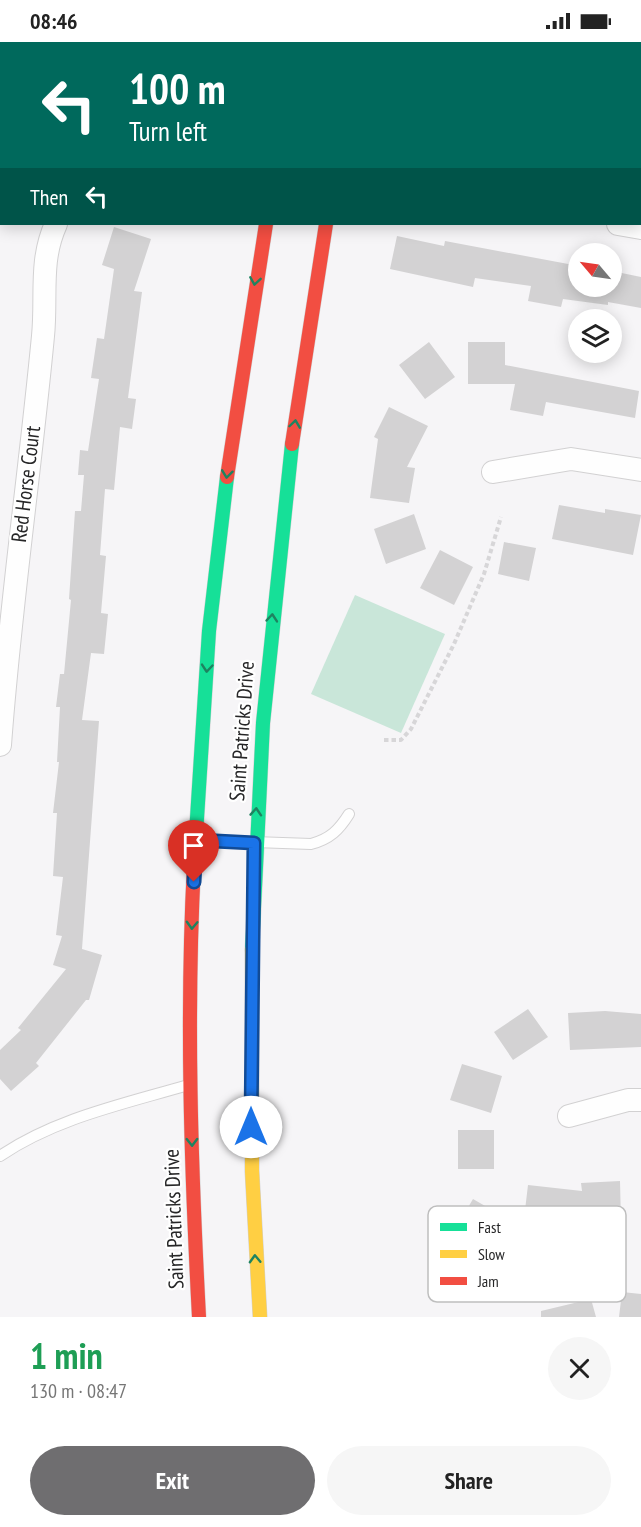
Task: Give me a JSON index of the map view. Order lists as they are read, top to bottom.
{
  "streets": {
    "main road": ["Saint Patricks Drive"],
    "street": ["Red Horse Court"]
  },
  "legend": ["Fast", "Slow", "Jam"],
  "north": "top left",
  "page": {
    "status": "08:46",
    "turn": ["100 m", "Turn left"],
    "then": "Then",
    "heading": ["1 min", "130 m · 08:47"],
    "buttons": ["Exit", "Share"]
  }
}
